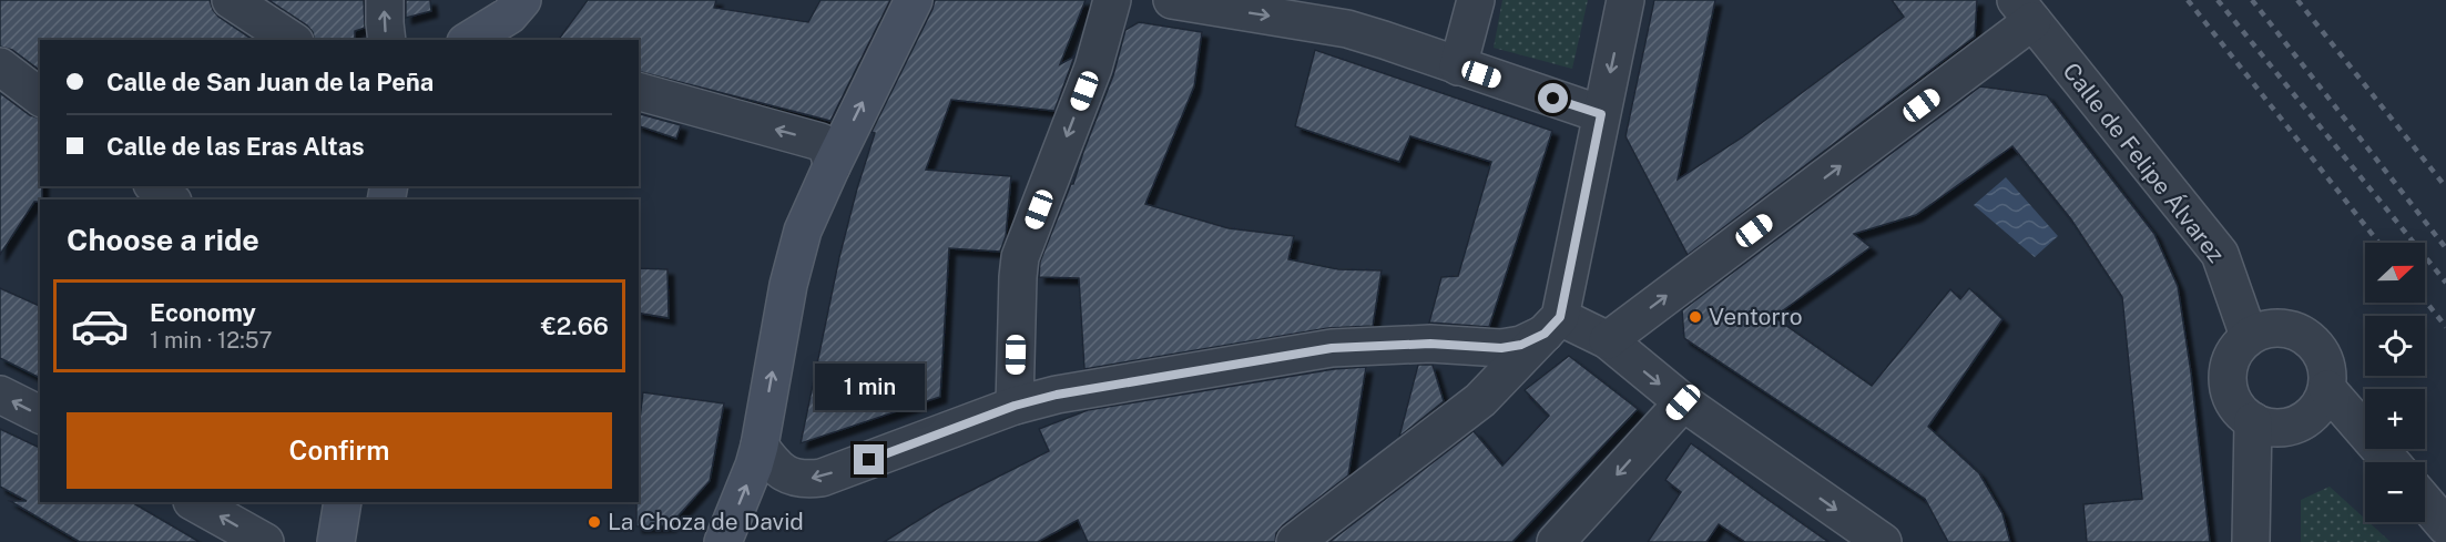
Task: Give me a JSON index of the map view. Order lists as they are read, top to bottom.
{
  "streets": {
    "street": ["Calle de Felipe Álvarez"]
  },
  "places": ["Ventorro", "La Choza de David"],
  "north": "right",
  "page": {
    "banner": ["Calle de San Juan de la Peña", "Calle de las Eras Altas"],
    "heading": "Choose a ride",
    "map_buttons": ["+", "−"],
    "list": [
      {
        "name": "Economy",
        "note": "1 min · 12:57",
        "value": "€2.66"
      }
    ],
    "bubble": "1 min",
    "buttons": "Confirm"
  }
}
